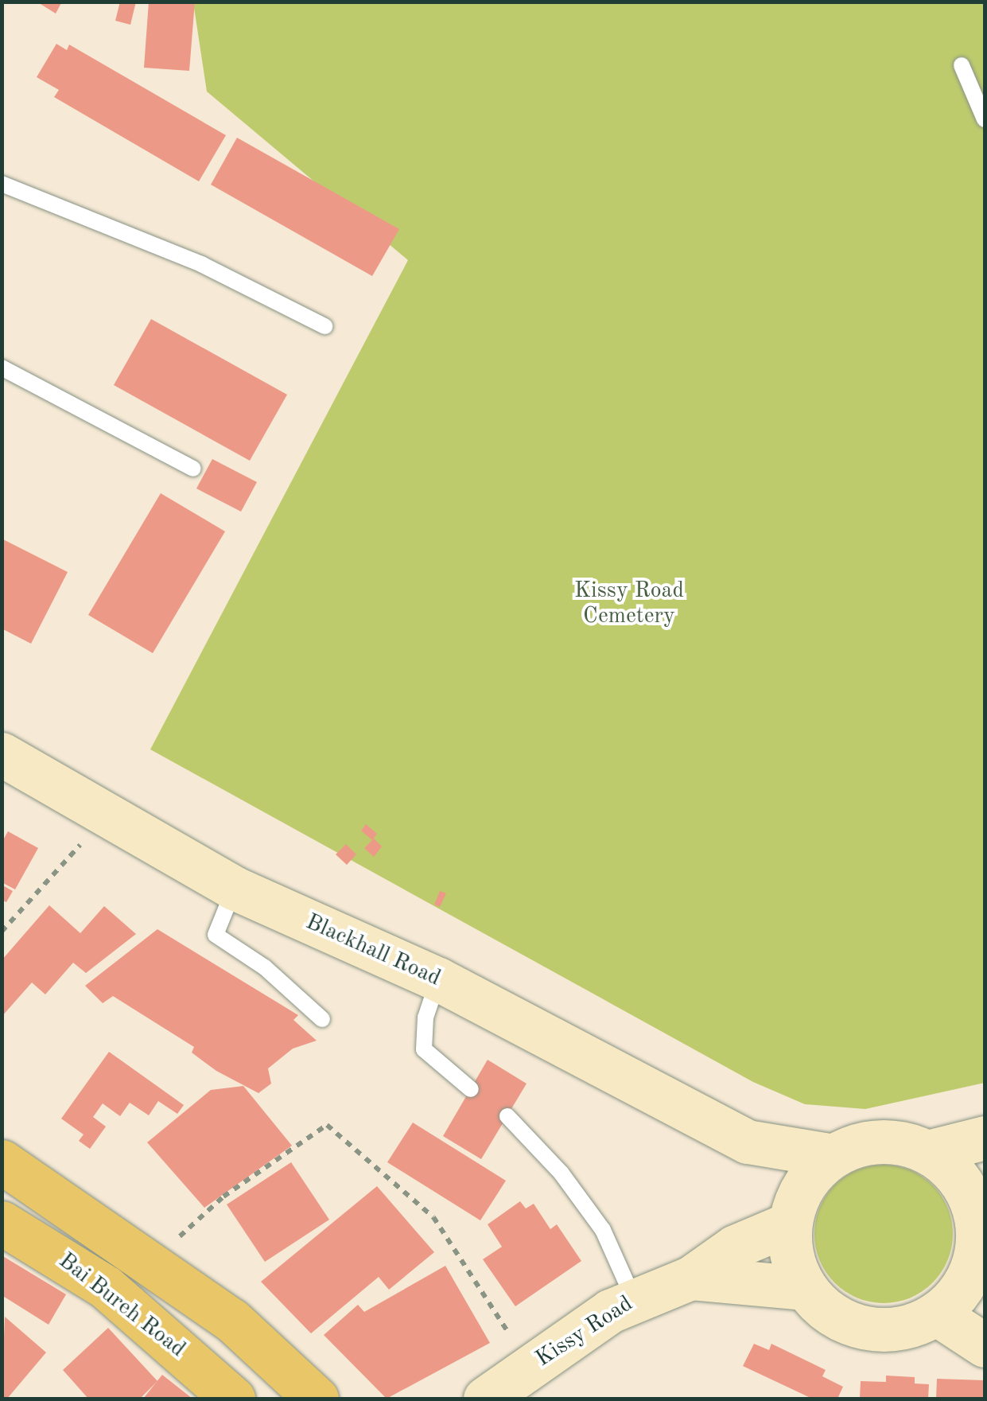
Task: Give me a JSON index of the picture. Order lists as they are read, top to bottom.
{
  "streets": {
    "highway": ["Bai Bureh Road"],
    "main road": ["Blackhall Road", "Kissy Road"]
  },
  "crossings": [
    ["Blackhall Road", "Kissy Road"]
  ],
  "parks": ["Kissy Road Cemetery"]
}
